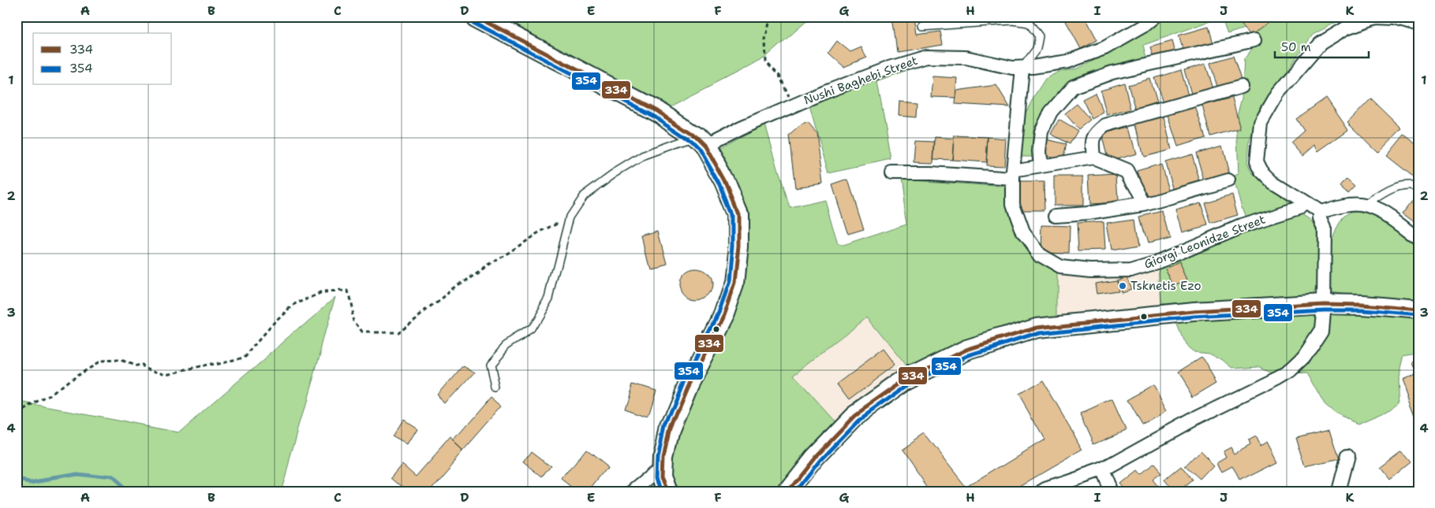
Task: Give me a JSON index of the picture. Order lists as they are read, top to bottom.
{
  "streets": {
    "street": ["Nushi Baghebi Street", "Giorgi Leonidze Street"]
  },
  "crossings": [
    ["Nushi Baghebi Street", "Giorgi Leonidze Street"]
  ],
  "places": ["Tsknetis Ezo"],
  "lines": ["transit line 334", "transit line 354"],
  "legend": ["334", "354"],
  "scale_bar": "50 m",
  "grid": {
    "columns": [
      "A",
      "B",
      "C",
      "D",
      "E",
      "F",
      "G",
      "H",
      "I",
      "J",
      "K"
    ],
    "rows": [
      "1",
      "2",
      "3",
      "4"
    ]
  }
}
